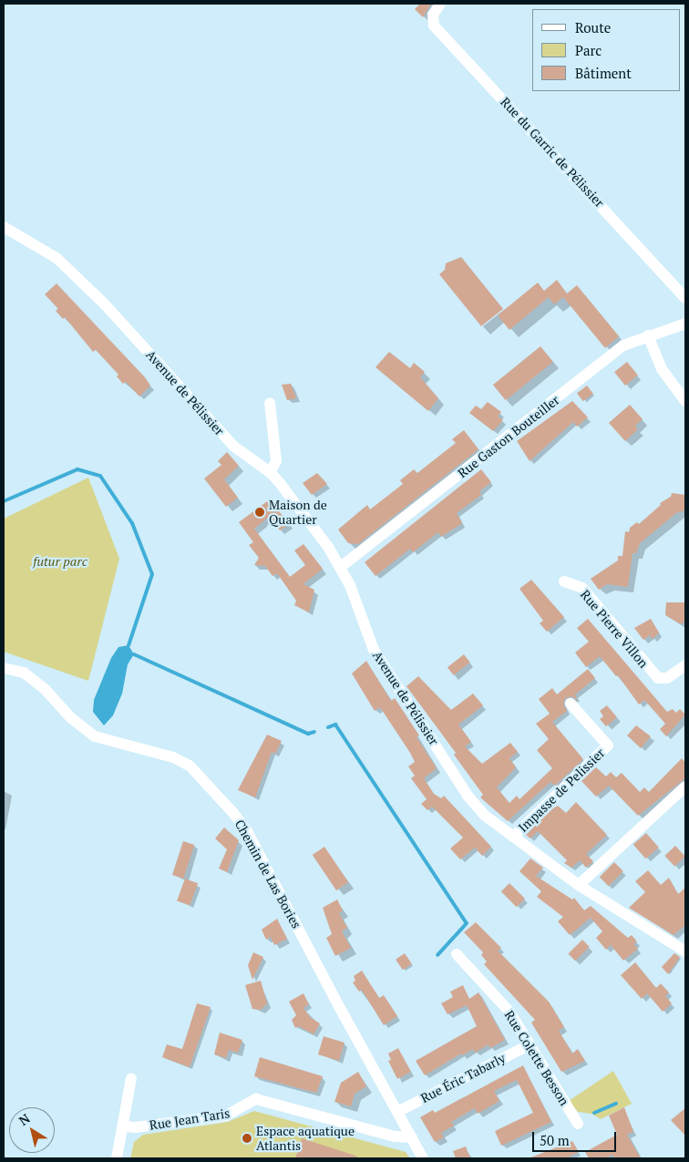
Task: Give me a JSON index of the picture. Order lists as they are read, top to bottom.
{
  "streets": {
    "street": [
      "Rue du Garric de Pélissier",
      "Avenue de Pélissier",
      "Rue Gaston Bouteiller",
      "Rue Pierre Villon",
      "Impasse de Pelissier",
      "Chemin de Las Bories",
      "Rue Colette Besson",
      "Rue Éric Tabarly",
      "Rue Jean Taris"
    ]
  },
  "crossings": [
    ["Avenue de Pélissier", "Rue Gaston Bouteiller"],
    ["Avenue de Pélissier", "Impasse de Pelissier"],
    ["Chemin de Las Bories", "Rue Éric Tabarly"],
    ["Chemin de Las Bories", "Rue Jean Taris"],
    ["Rue Colette Besson", "Rue Éric Tabarly"]
  ],
  "parks": ["futur parc"],
  "places": ["Maison de Quartier", "Espace aquatique Atlantis"],
  "legend": ["Route", "Parc", "Bâtiment"],
  "scale_bar": "50 m",
  "north": "top left"
}
